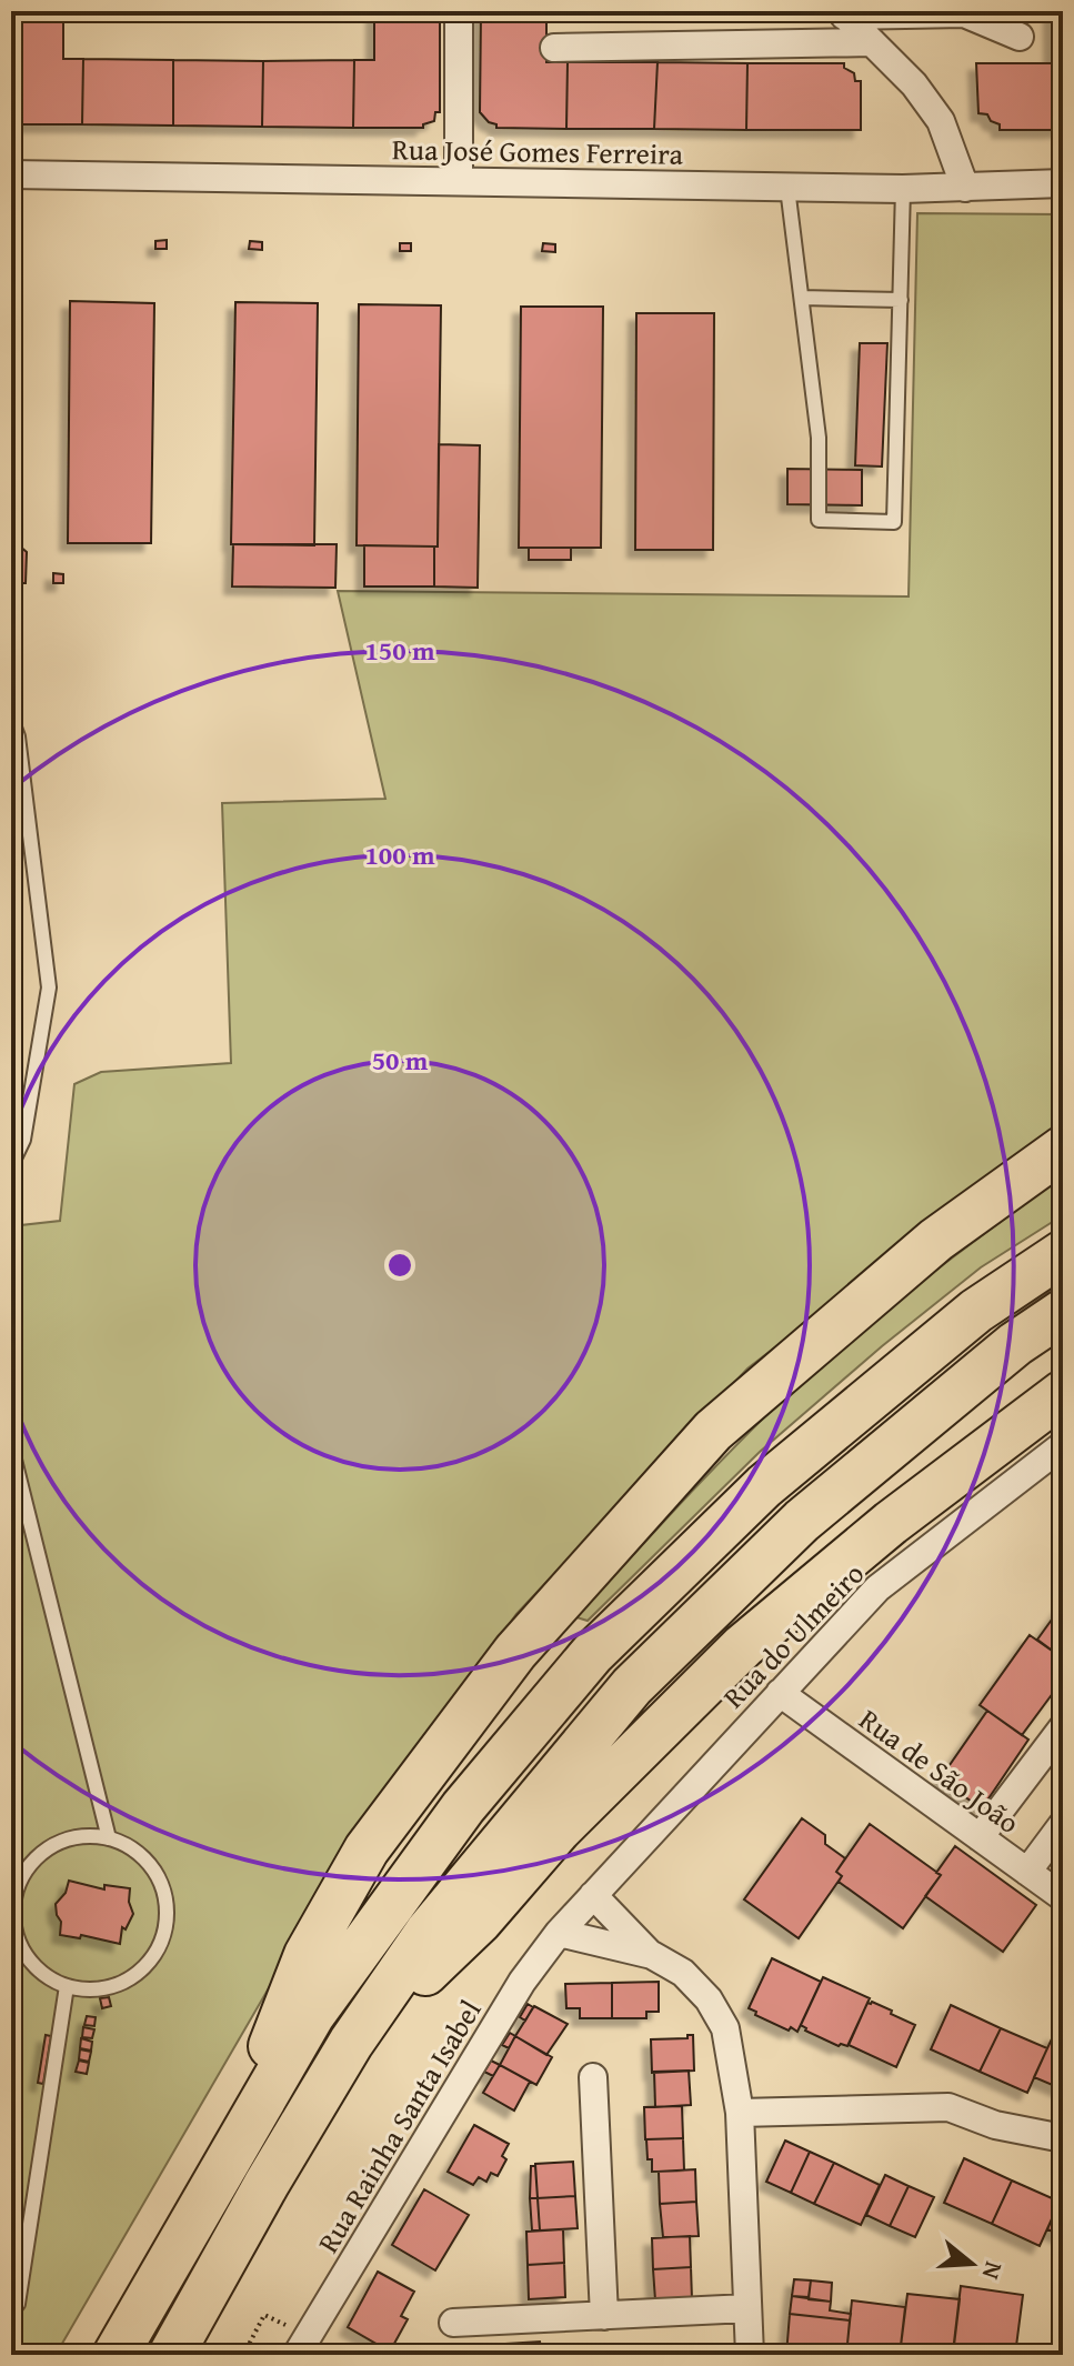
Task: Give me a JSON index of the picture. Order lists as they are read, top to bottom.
{
  "streets": {
    "street": [
      "Rua José Gomes Ferreira",
      "Rua do Ulmeiro",
      "Rua de São João",
      "Rua Rainha Santa Isabel"
    ]
  },
  "crossings": [
    ["Rua do Ulmeiro", "Rua de São João"],
    ["Rua do Ulmeiro", "Rua Rainha Santa Isabel"]
  ],
  "north": "right",
  "rings": ["150 m", "100 m", "50 m"]
}
